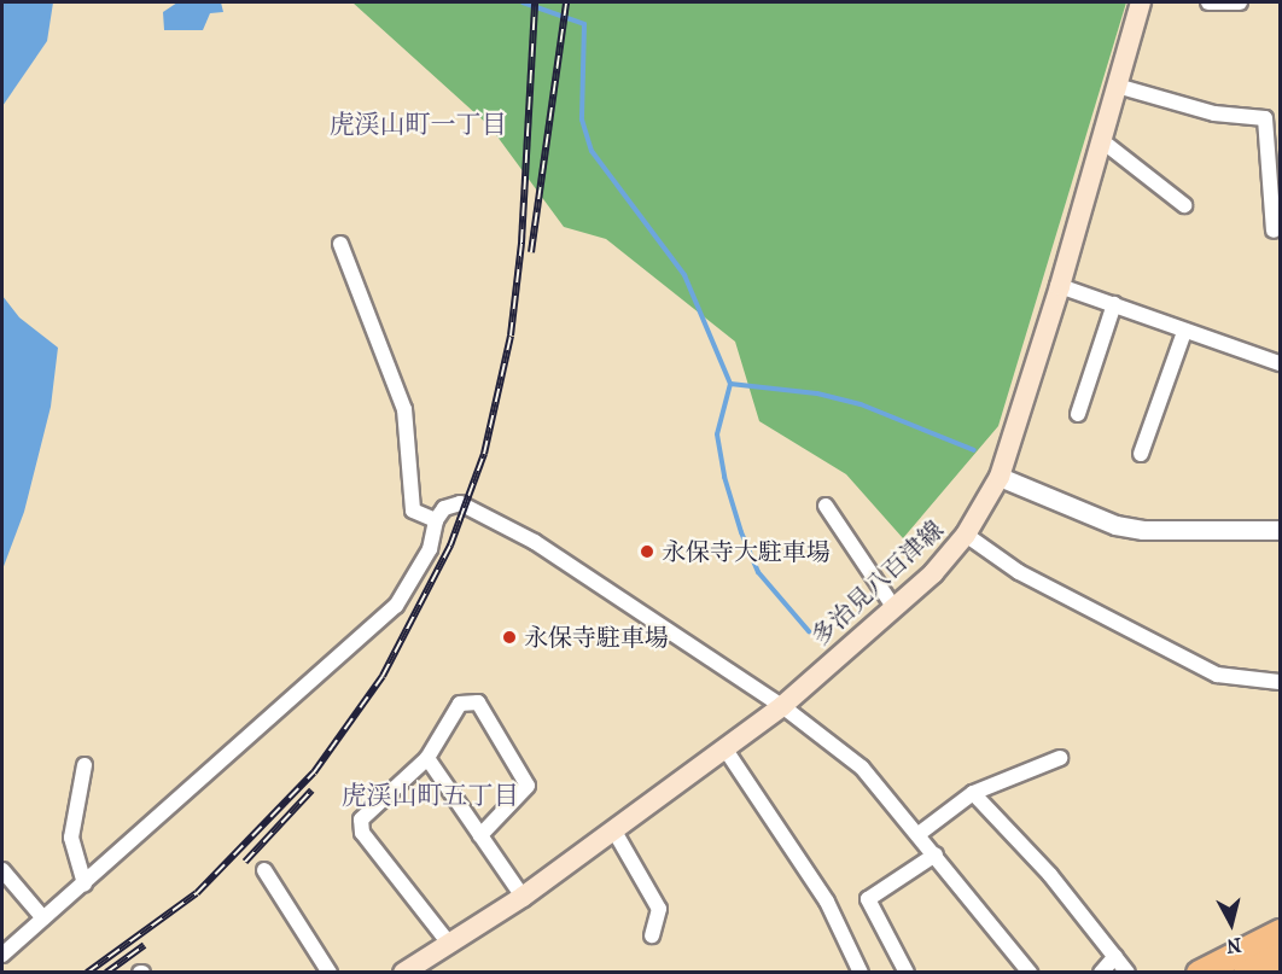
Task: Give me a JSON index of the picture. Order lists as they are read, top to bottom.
{
  "streets": {
    "main road": ["多治見八百津線"]
  },
  "districts": ["虎渓山町一丁目", "虎渓山町五丁目"],
  "places": ["永保寺大駐車場", "永保寺駐車場"],
  "north": "bottom"
}
